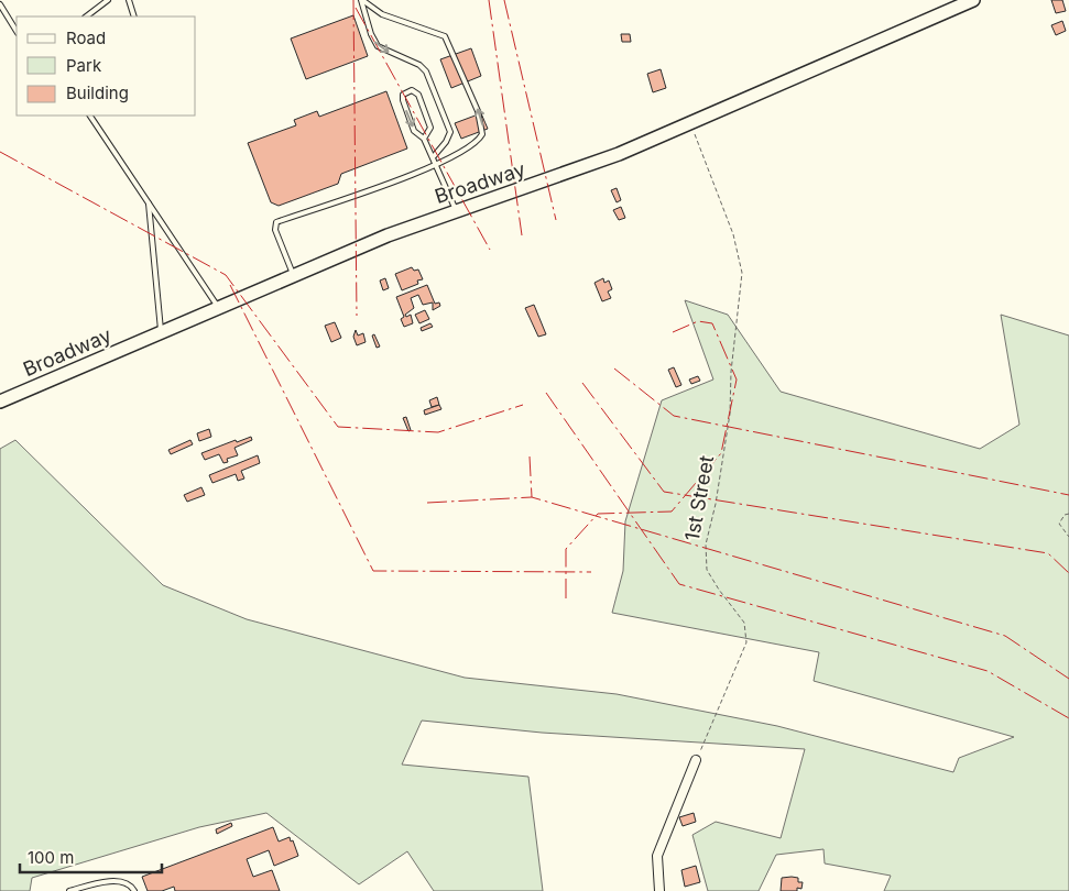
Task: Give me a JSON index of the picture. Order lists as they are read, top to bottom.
{
  "streets": {
    "street": ["Broadway"],
    "path": ["1st Street"]
  },
  "crossings": [
    ["Broadway", "1st Street"]
  ],
  "legend": ["Road", "Park", "Building"],
  "scale_bar": "100 m"
}
